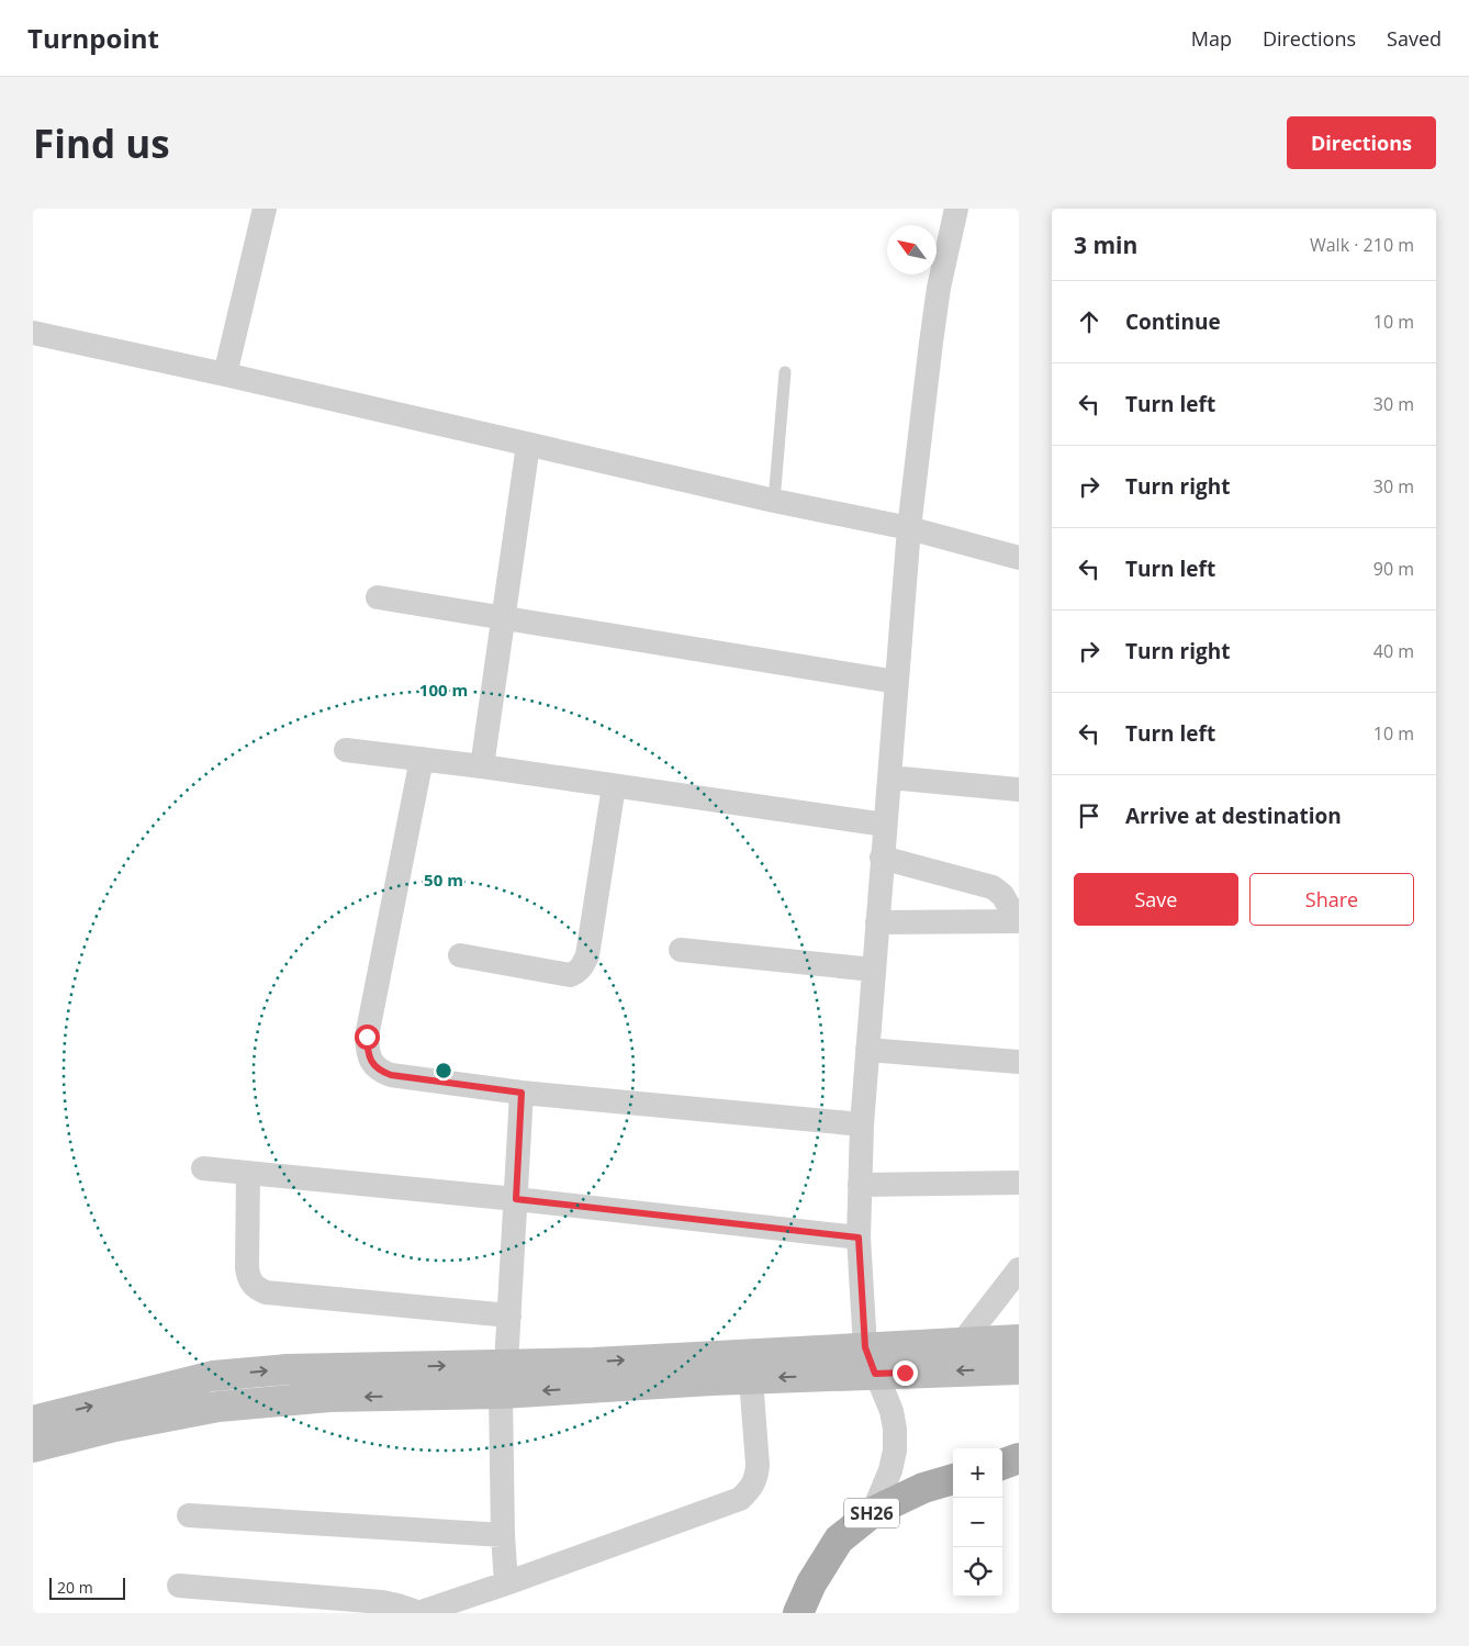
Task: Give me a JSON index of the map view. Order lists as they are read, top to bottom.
{
  "streets": {
    "main road": ["SH26"]
  },
  "scale_bar": "20 m",
  "north": "top left",
  "page": {
    "header": "Turnpoint",
    "nav": ["Map", "Directions", "Saved"],
    "buttons": [
      "Directions",
      ["Save", "Share"]
    ],
    "title": "Find us",
    "heading": ["3 min", "Walk · 210 m"],
    "list": [
      ["Continue", "10 m"],
      ["Turn left", "30 m"],
      ["Turn right", "30 m"],
      ["Turn left", "90 m"],
      ["Turn right", "40 m"],
      ["Turn left", "10 m"],
      "Arrive at destination"
    ],
    "map_buttons": ["+", "−"],
    "scale": "20 m"
  },
  "rings": ["100 m", "50 m"]
}
